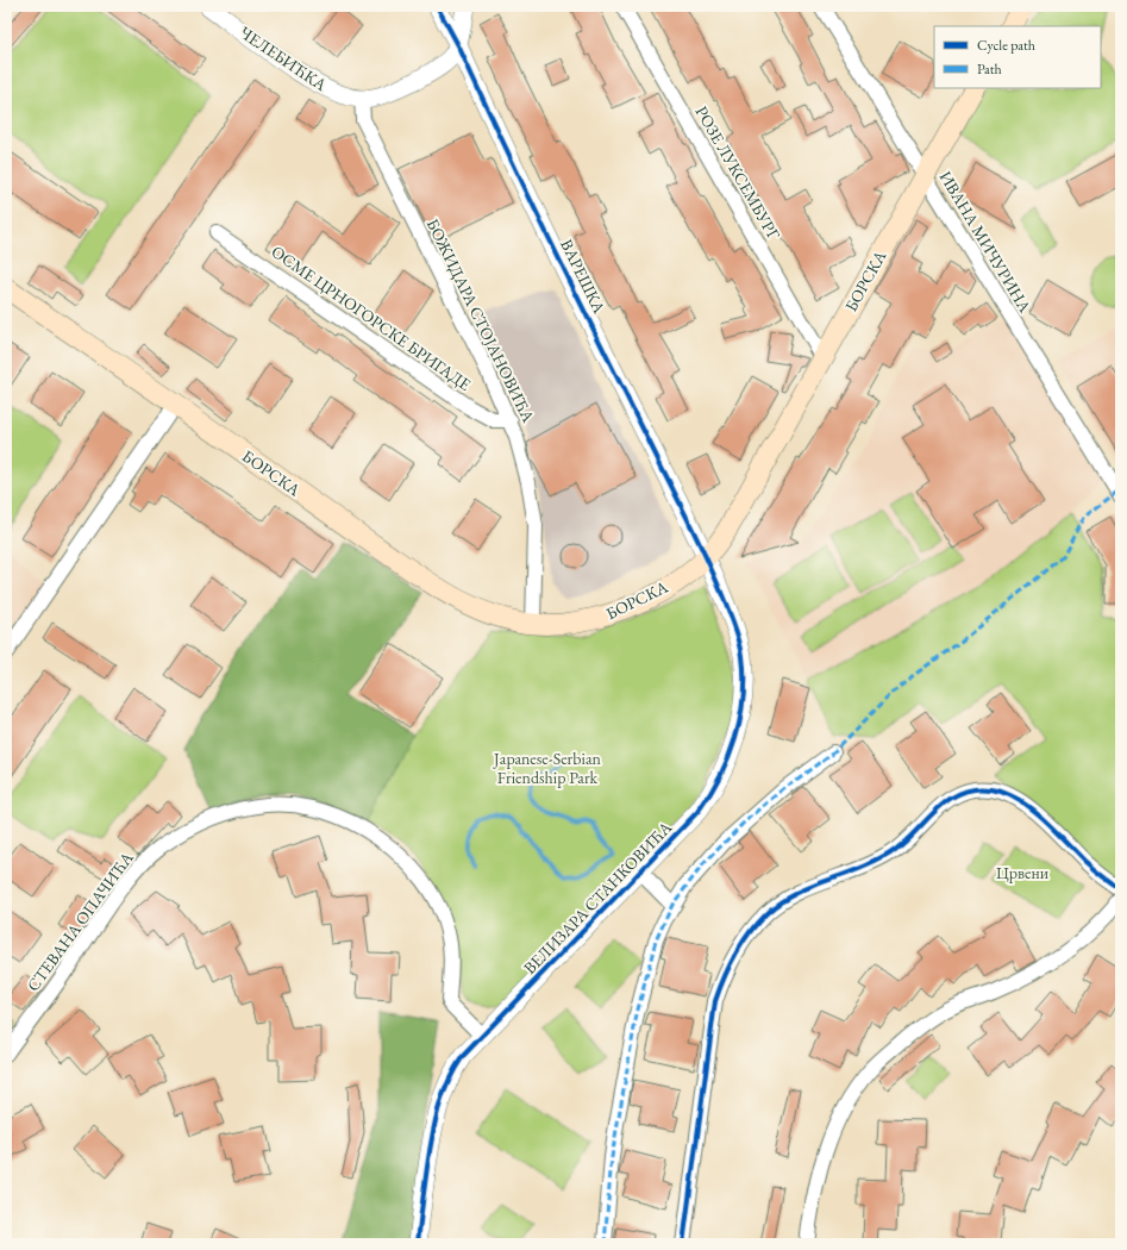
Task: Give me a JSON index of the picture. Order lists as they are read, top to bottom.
{
  "streets": {
    "main road": ["БОРСКА"],
    "street": [
      "ЧЕЛЕБИЋКА",
      "РОЗЕ ЛУКСЕМБУРГ",
      "ИВАНА МИЧУРИНА",
      "ВАРЕШКА",
      "ОСМЕ ЦРНОГОРСКЕ БРИГАДЕ",
      "БОЖИДАРА СТОЈАНОВИЋА",
      "ВЕЛИЗАРА СТАНКОВИЋА",
      "СТЕВАНА ОПАЧИЋА"
    ]
  },
  "crossings": [
    ["ЧЕЛЕБИЋКА", "ВАРЕШКА"],
    ["ЧЕЛЕБИЋКА", "БОЖИДАРА СТОЈАНОВИЋА"],
    ["РОЗЕ ЛУКСЕМБУРГ", "БОРСКА"],
    ["ИВАНА МИЧУРИНА", "БОРСКА"],
    ["ВАРЕШКА", "БОРСКА"],
    ["ВАРЕШКА", "ВЕЛИЗАРА СТАНКОВИЋА"],
    ["БОРСКА", "БОЖИДАРА СТОЈАНОВИЋА"],
    ["БОРСКА", "ВЕЛИЗАРА СТАНКОВИЋА"],
    ["ОСМЕ ЦРНОГОРСКЕ БРИГАДЕ", "БОЖИДАРА СТОЈАНОВИЋА"],
    ["ВЕЛИЗАРА СТАНКОВИЋА", "СТЕВАНА ОПАЧИЋА"]
  ],
  "parks": ["Japanese-Serbian Friendship Park", "Црвени"],
  "legend": ["Cycle path", "Path"]
}
